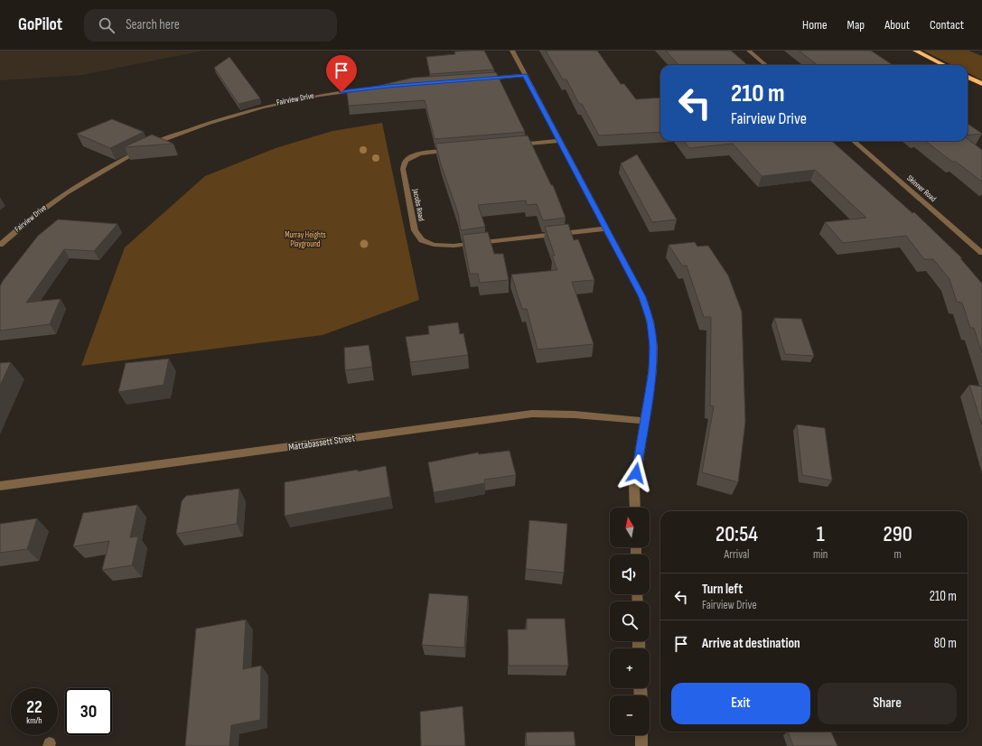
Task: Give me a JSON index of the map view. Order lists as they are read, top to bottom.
{
  "streets": {
    "street": [
      "Fairview Drive",
      "Skinner Road",
      "Jacobs Road",
      "Mattabassett Street"
    ]
  },
  "parks": ["Murray Heights Playground"],
  "north": "top",
  "page": {
    "header": "GoPilot",
    "search": "Search here",
    "nav": [
      "Home",
      "Map",
      "About",
      "Contact"
    ],
    "turn": ["210 m", "Fairview Drive"],
    "map_buttons": ["+", "−"],
    "eta": [
      "20:54",
      "Arrival",
      "1",
      "min",
      "290",
      "m"
    ],
    "list": [
      {
        "name": "Turn left",
        "note": "Fairview Drive",
        "value": "210 m"
      },
      {
        "name": "Arrive at destination",
        "value": "80 m"
      }
    ],
    "buttons": ["Exit", "Share"],
    "speed": "22 km/h",
    "limit": "30"
  }
}
